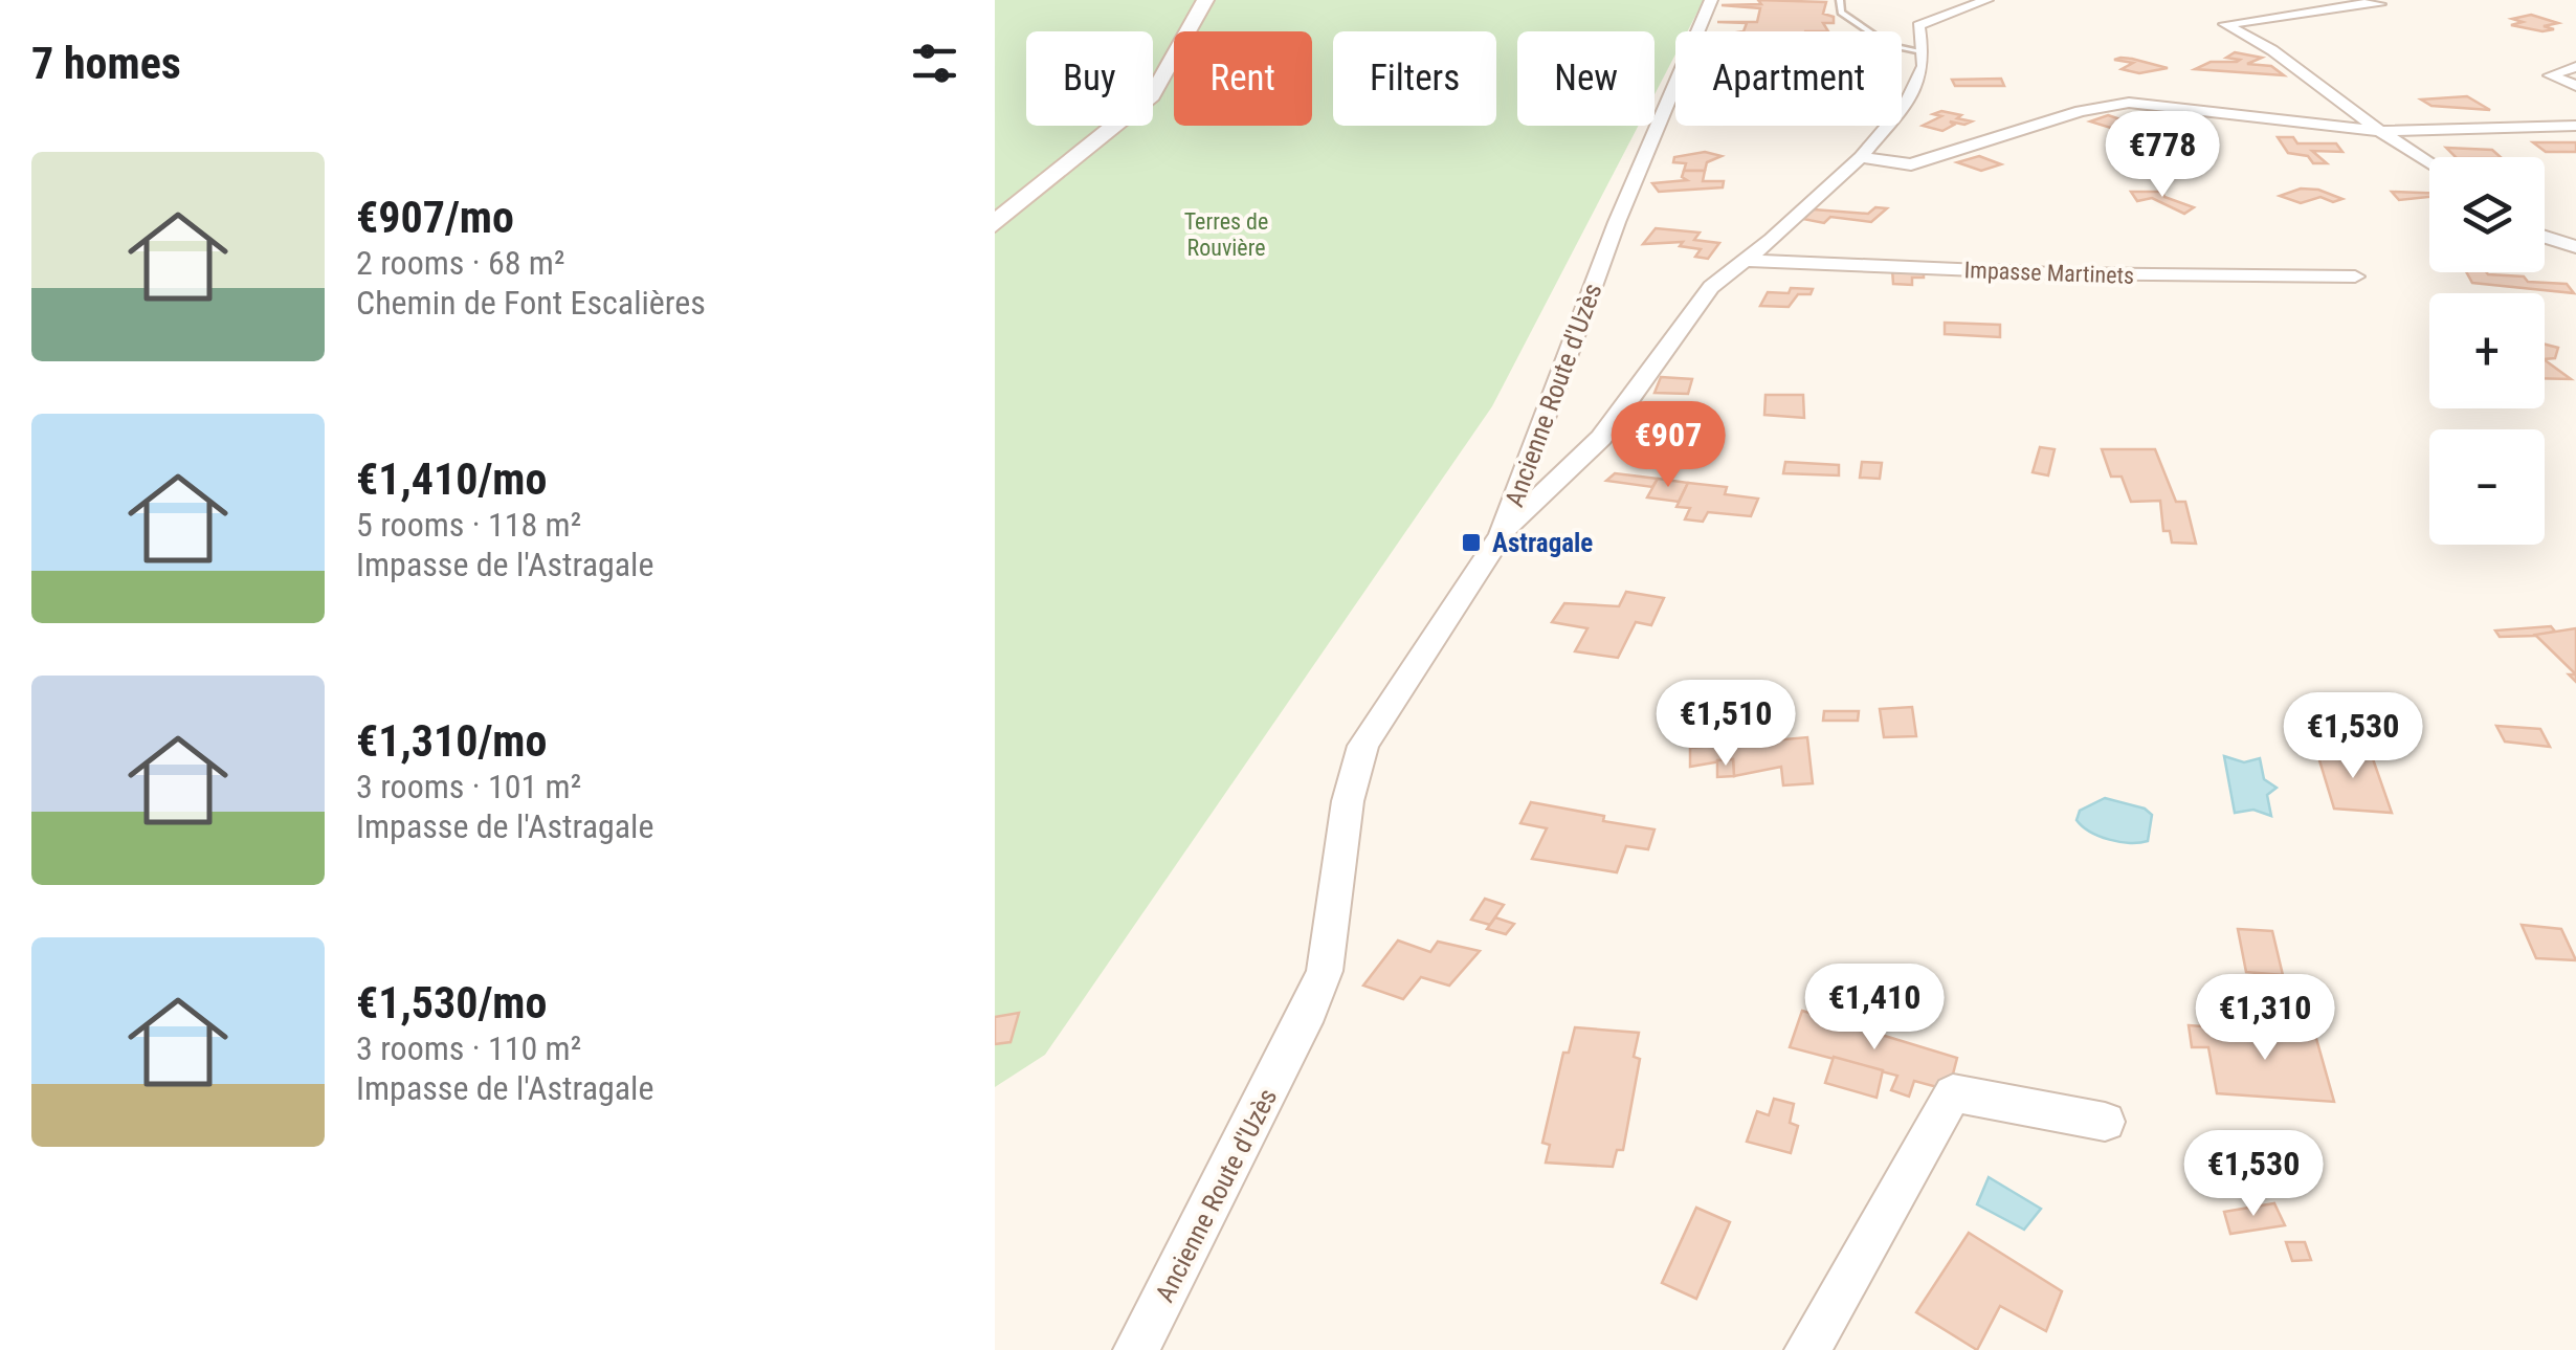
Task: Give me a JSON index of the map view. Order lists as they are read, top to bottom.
{
  "streets": {
    "street": ["Impasse Martinets", "Ancienne Route d'Uzès"]
  },
  "parks": ["Terres de Rouvière"],
  "places": {
    "transit": ["Astragale"]
  },
  "page": {
    "heading": "7 homes",
    "chip": [
      "Buy",
      "Rent",
      "Filters",
      "New",
      "Apartment"
    ],
    "price": [
      "€778",
      "€907",
      "€1,510",
      "€1,530",
      "€1,410",
      "€1,310",
      "€1,530"
    ],
    "list": [
      {
        "name": "€907/mo",
        "note": "2 rooms · 68 m² · Chemin de Font Escalières"
      },
      {
        "name": "€1,410/mo",
        "note": "5 rooms · 118 m² · Impasse de l'Astragale"
      },
      {
        "name": "€1,310/mo",
        "note": "3 rooms · 101 m² · Impasse de l'Astragale"
      },
      {
        "name": "€1,530/mo",
        "note": "3 rooms · 110 m² · Impasse de l'Astragale"
      }
    ],
    "map_buttons": ["+", "−"]
  }
}
